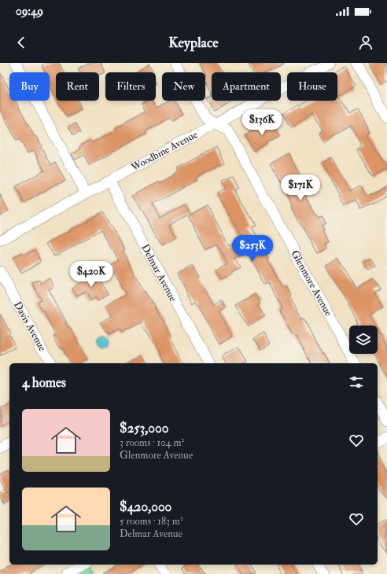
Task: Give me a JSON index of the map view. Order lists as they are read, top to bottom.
{
  "streets": {
    "street": [
      "Woodbine Avenue",
      "Delmar Avenue",
      "Glenmore Avenue",
      "Davis Avenue"
    ]
  },
  "crossings": [
    ["Woodbine Avenue", "Delmar Avenue"],
    ["Woodbine Avenue", "Glenmore Avenue"]
  ],
  "page": {
    "status": "09:49",
    "header": "Keyplace",
    "chip": [
      "Buy",
      "Rent",
      "Filters",
      "New",
      "Apartment",
      "House"
    ],
    "price": [
      "$136K",
      "$171K",
      "$253K",
      "$420K"
    ],
    "heading": "4 homes",
    "list": [
      {
        "name": "$253,000",
        "note": "3 rooms · 104 m² · Glenmore Avenue"
      },
      {
        "name": "$420,000",
        "note": "5 rooms · 183 m² · Delmar Avenue"
      }
    ]
  }
}
